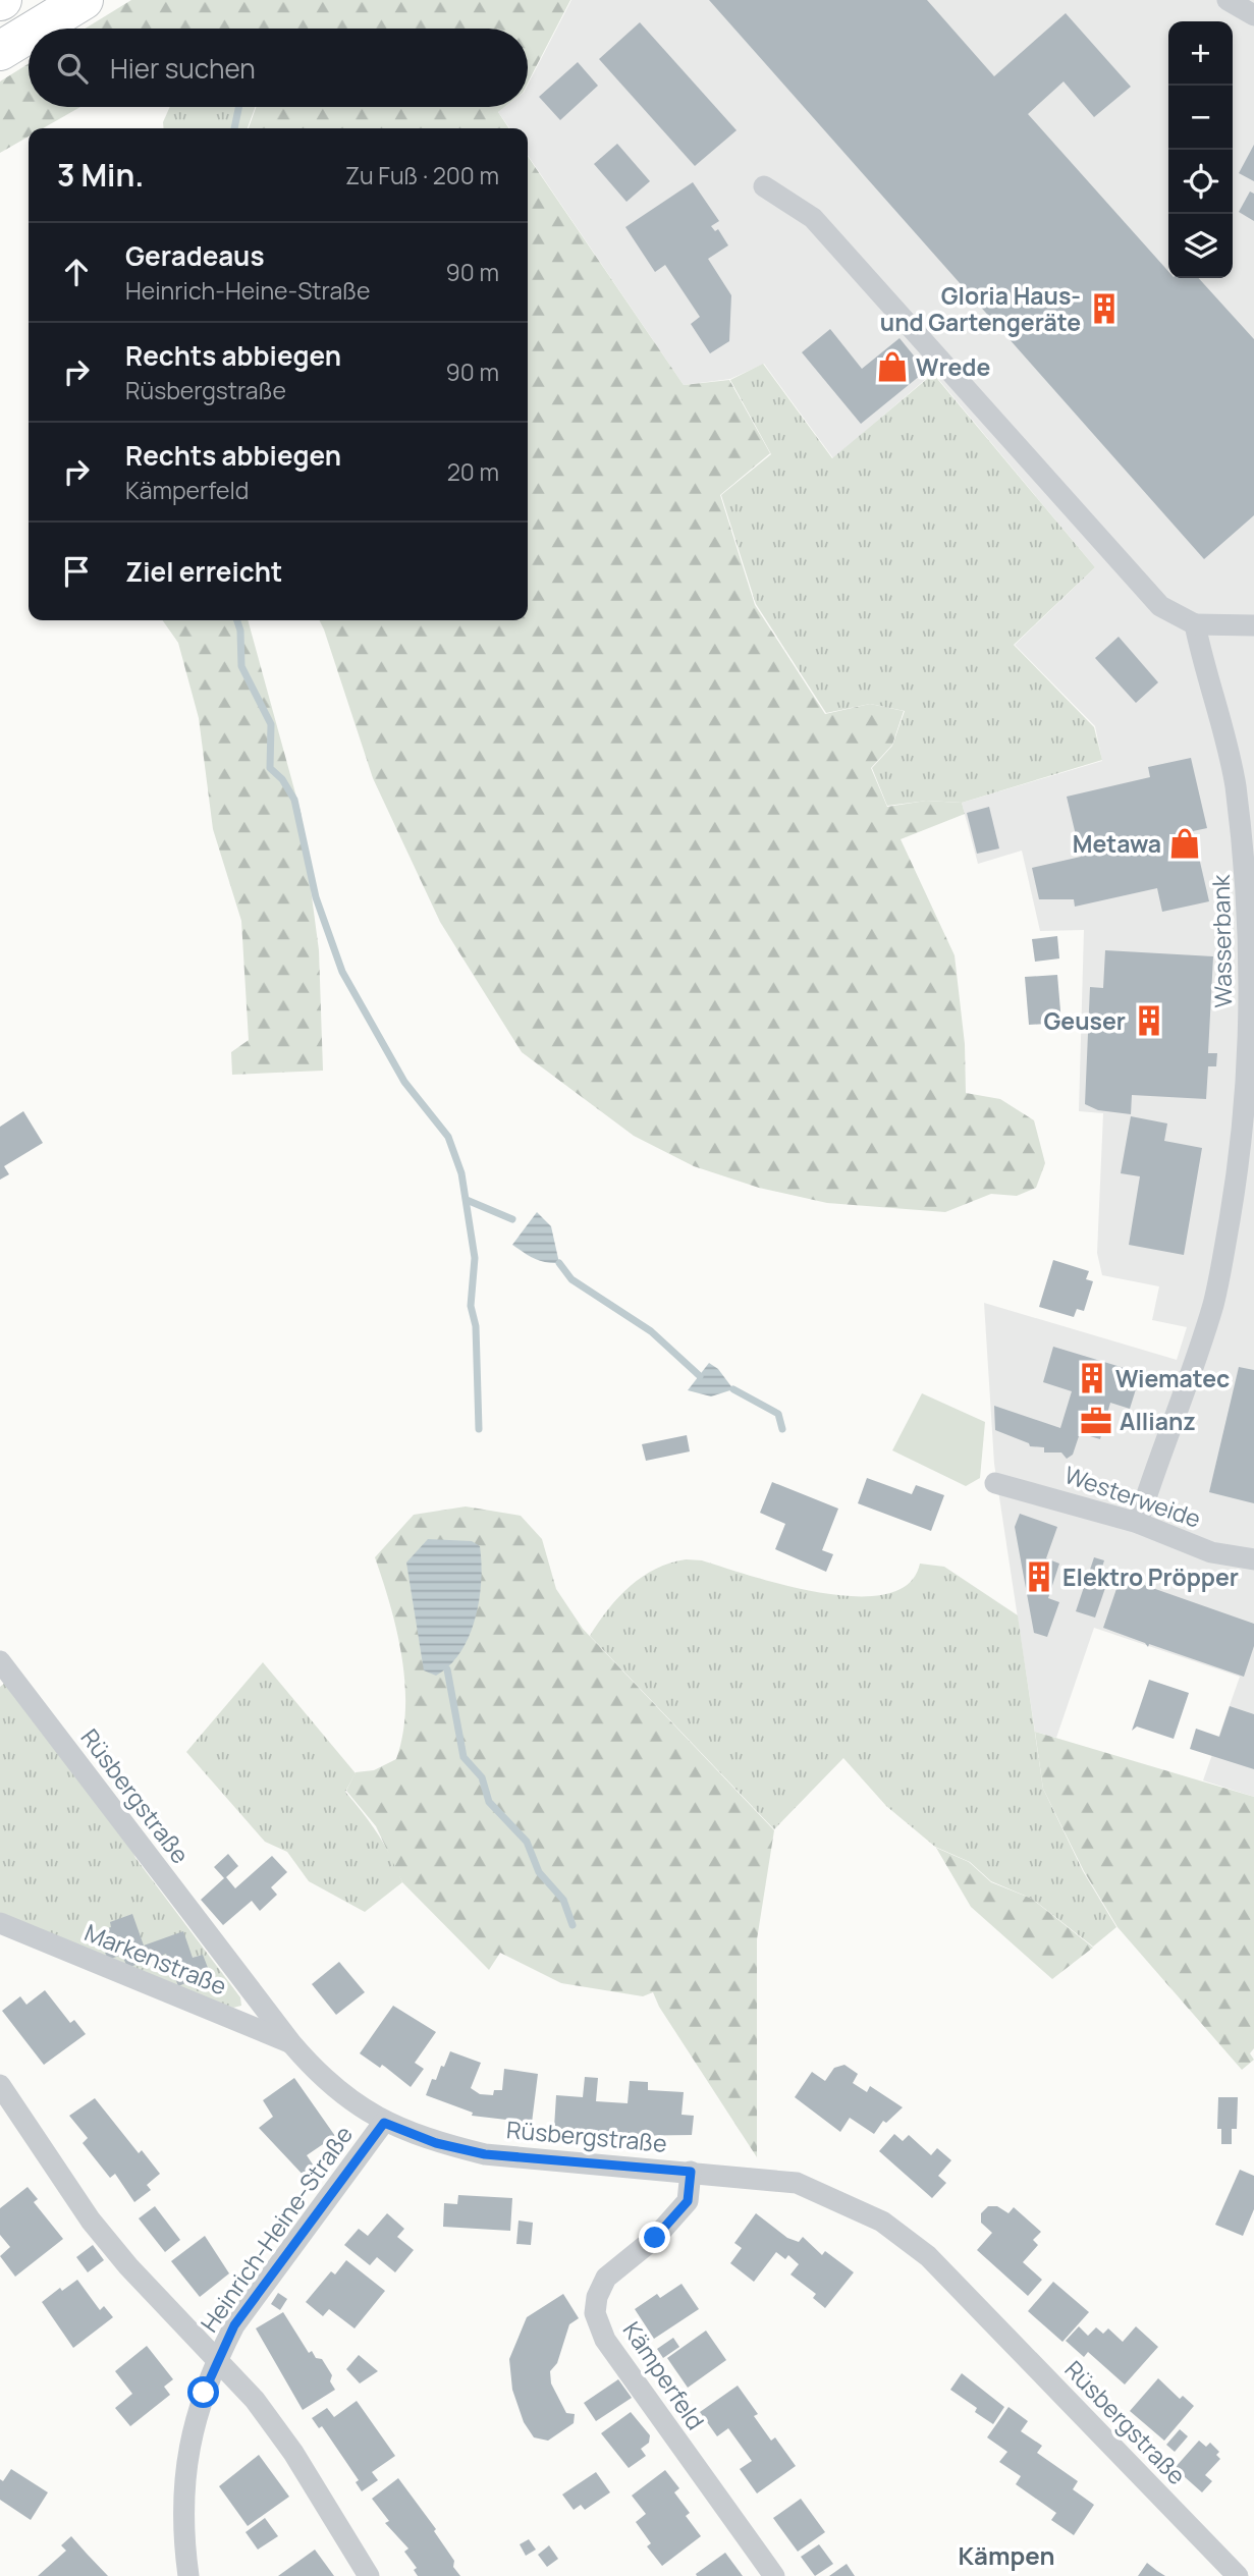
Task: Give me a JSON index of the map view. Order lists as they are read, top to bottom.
{
  "streets": {
    "street": [
      "Wasserbank",
      "Westerweide",
      "Rüsbergstraße",
      "Markenstraße",
      "Heinrich-Heine-Straße",
      "Kämperfeld"
    ]
  },
  "crossings": [
    ["Wasserbank", "Westerweide"],
    ["Rüsbergstraße", "Markenstraße"],
    ["Rüsbergstraße", "Heinrich-Heine-Straße"],
    ["Rüsbergstraße", "Kämperfeld"]
  ],
  "districts": ["Kämpen"],
  "places": {
    "building": [
      "Gloria Haus- und Gartengeräte",
      "Geuser",
      "Wiematec",
      "Elektro Pröpper"
    ],
    "shop": ["Wrede", "Metawa"],
    "office": ["Allianz"]
  },
  "page": {
    "map_buttons": ["+", "−"],
    "search": "Hier suchen",
    "heading": ["3 Min.", "Zu Fuß · 200 m"],
    "list": [
      ["Geradeaus", "Heinrich-Heine-Straße", "90 m"],
      ["Rechts abbiegen", "Rüsbergstraße", "90 m"],
      ["Rechts abbiegen", "Kämperfeld", "20 m"],
      "Ziel erreicht"
    ]
  }
}
